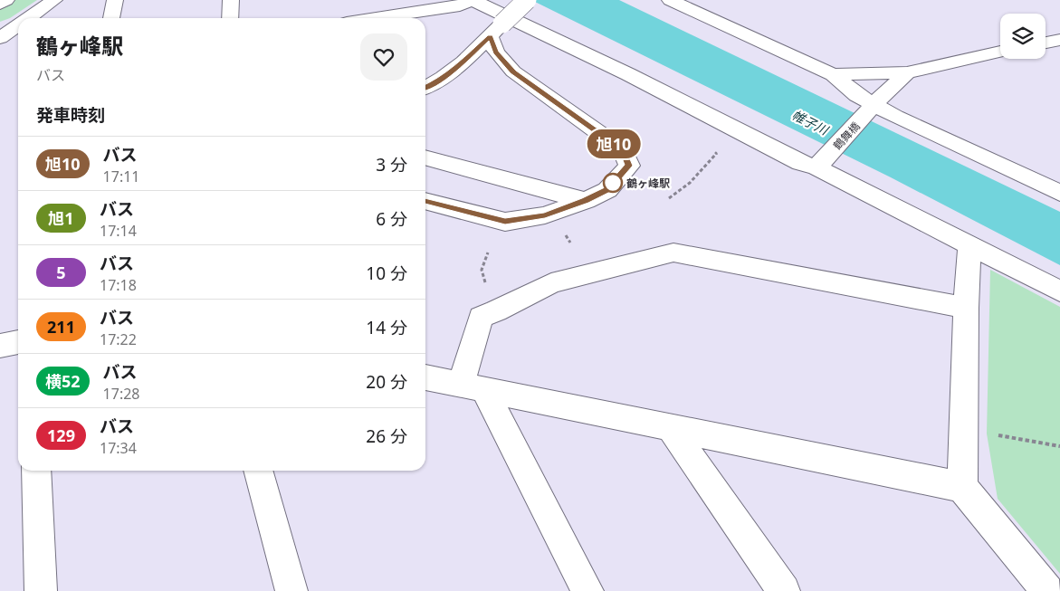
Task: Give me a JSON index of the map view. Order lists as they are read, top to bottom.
{
  "streets": {
    "street": ["鶴舞橋"]
  },
  "water": ["帷子川"],
  "places": ["鶴ヶ峰駅"],
  "lines": ["bus line 旭10"],
  "page": {
    "on_map": "旭10",
    "heading": [
      ["鶴ヶ峰駅", "バス"],
      "発車時刻"
    ],
    "list": [
      {
        "mark": "旭10",
        "name": "バス",
        "note": "17:11",
        "value": "3 分"
      },
      {
        "mark": "旭1",
        "name": "バス",
        "note": "17:14",
        "value": "6 分"
      },
      {
        "mark": "5",
        "name": "バス",
        "note": "17:18",
        "value": "10 分"
      },
      {
        "mark": "211",
        "name": "バス",
        "note": "17:22",
        "value": "14 分"
      },
      {
        "mark": "横52",
        "name": "バス",
        "note": "17:28",
        "value": "20 分"
      },
      {
        "mark": "129",
        "name": "バス",
        "note": "17:34",
        "value": "26 分"
      }
    ]
  }
}
